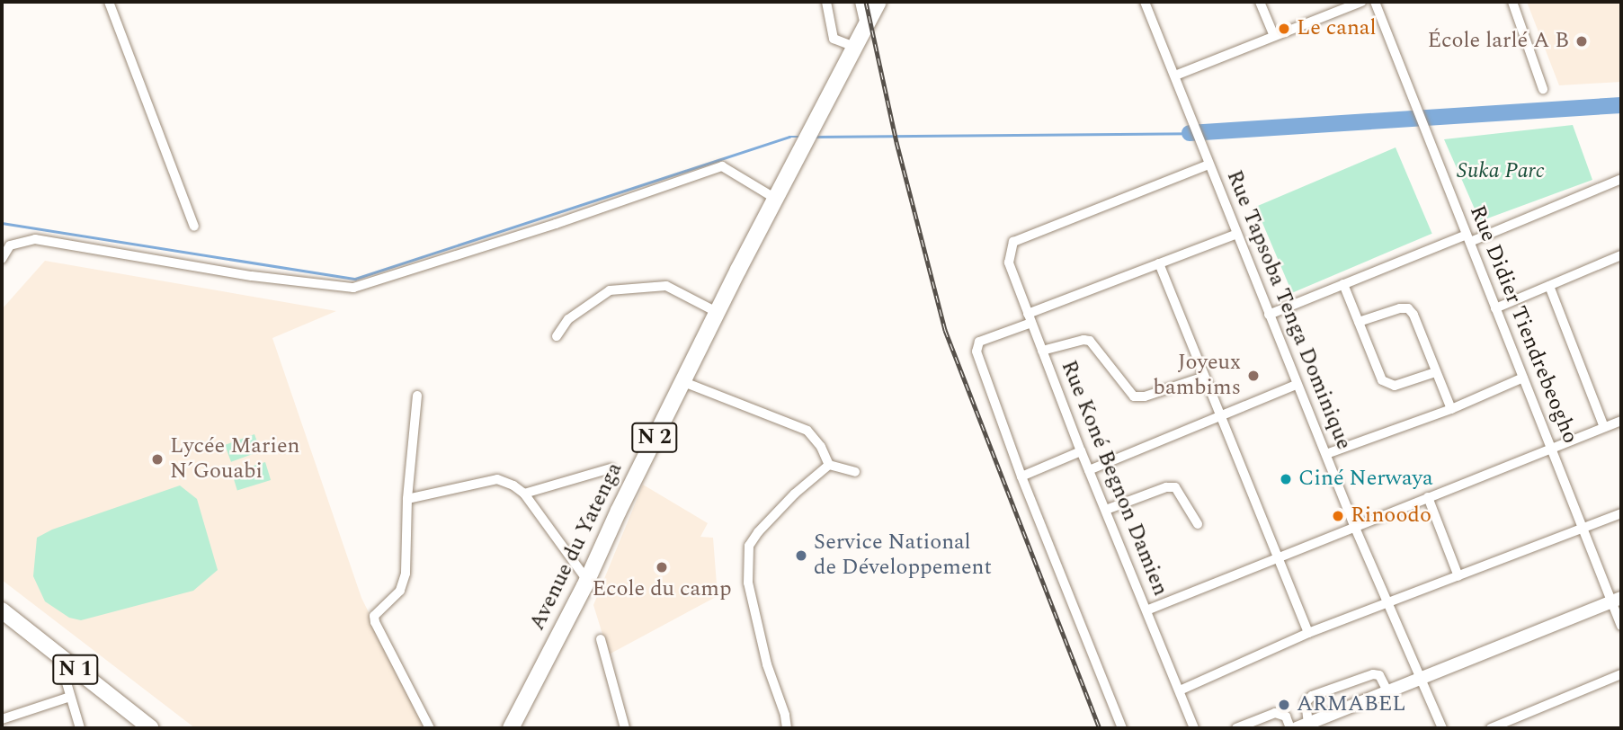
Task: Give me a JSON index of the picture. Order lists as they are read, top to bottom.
{
  "streets": {
    "main road": ["N 2", "Avenue du Yatenga", "N 1"],
    "street": ["Rue Tapsoba Tenga Dominique", "Rue Didier Tiendrebeogho", "Rue Koné Begnon Damien"]
  },
  "crossings": [
    ["Rue Tapsoba Tenga Dominique", "Rue Koné Begnon Damien"],
    ["N 2", "Avenue du Yatenga"]
  ],
  "parks": ["Suka Parc"],
  "places": [
    "Le canal",
    "École larlé A B",
    "Joyeux bambims",
    "Lycée Marien N´Gouabi",
    "Ciné Nerwaya",
    "Rinoodo",
    "Service National de Développement",
    "Ecole du camp",
    "ARMABEL"
  ]
}
